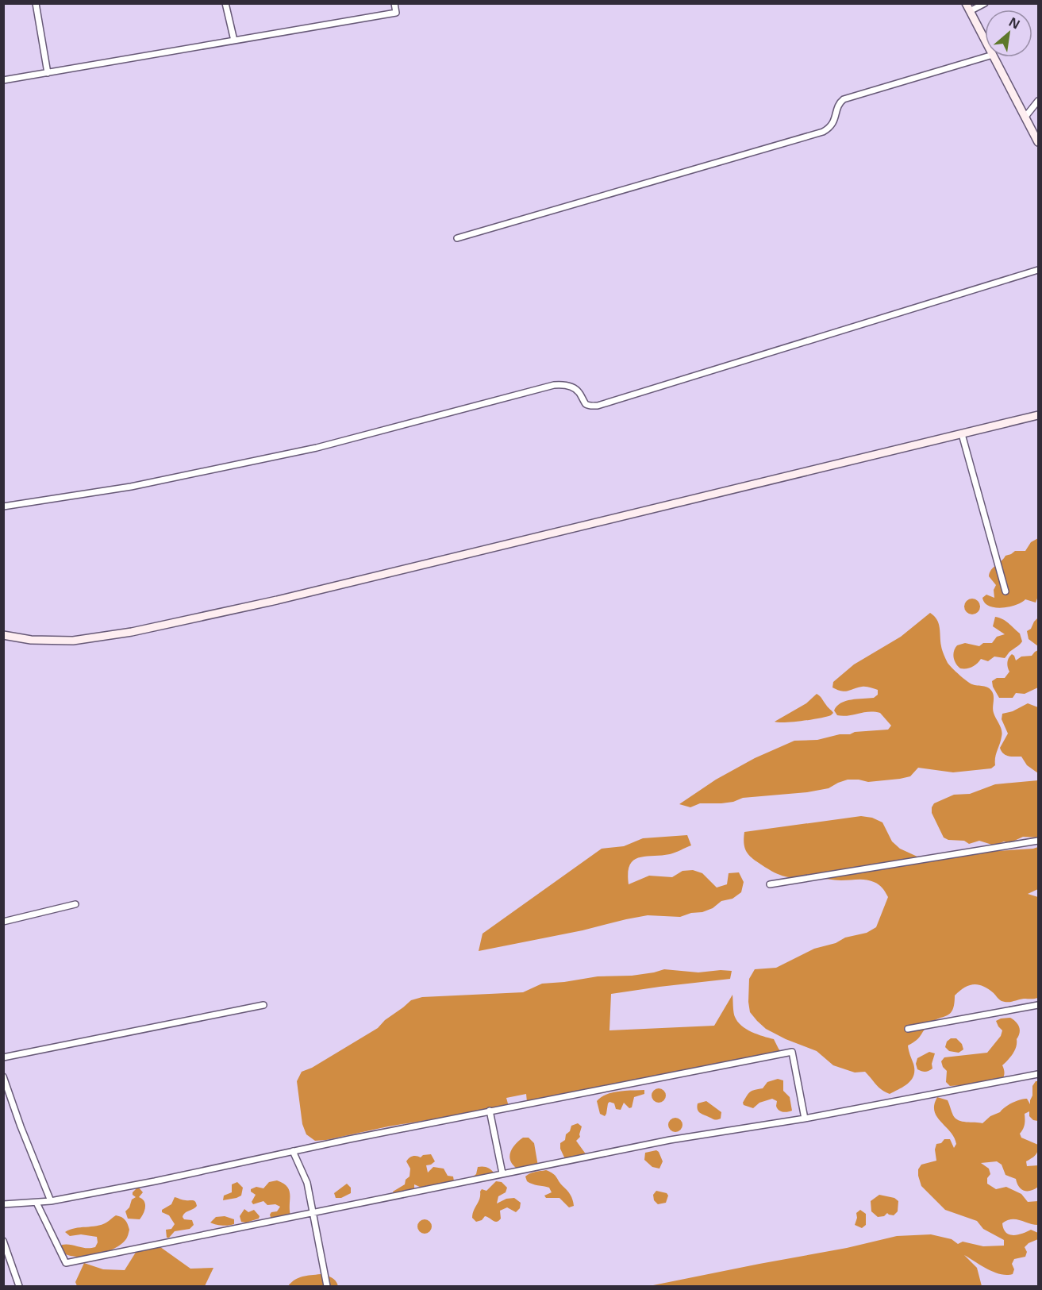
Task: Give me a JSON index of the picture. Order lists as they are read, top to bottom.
{
  "north": "top right"
}
